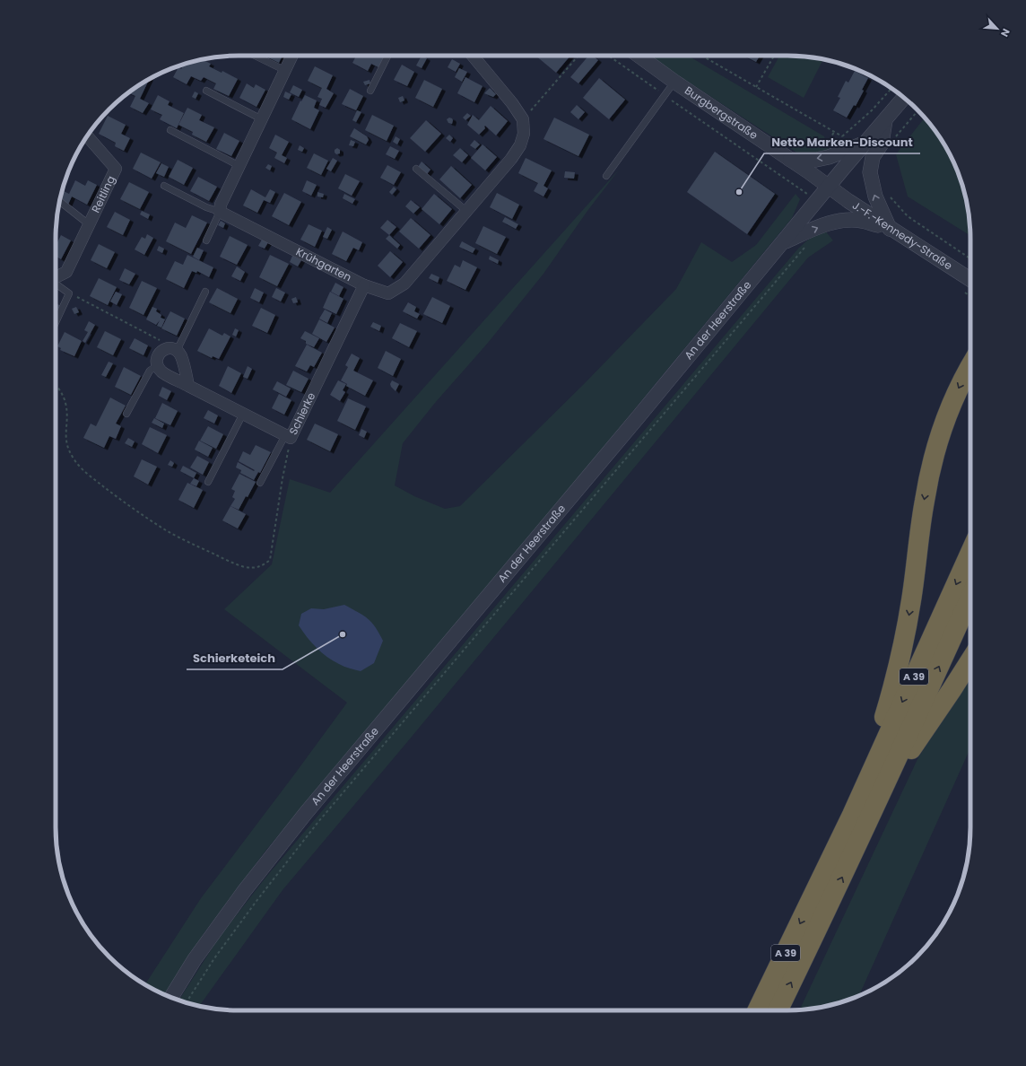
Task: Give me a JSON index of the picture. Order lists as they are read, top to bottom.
{
  "streets": {
    "highway": ["A 39"],
    "street": [
      "Burgbergstraße",
      "Reitling",
      "J.-F.-Kennedy-Straße",
      "Krühgarten",
      "An der Heerstraße",
      "Schierke"
    ]
  },
  "crossings": [
    ["Burgbergstraße", "J.-F.-Kennedy-Straße"],
    ["Burgbergstraße", "An der Heerstraße"],
    ["J.-F.-Kennedy-Straße", "An der Heerstraße"],
    ["Krühgarten", "Schierke"]
  ],
  "places": ["Netto Marken-Discount", "Schierketeich"],
  "north": "bottom right"
}
